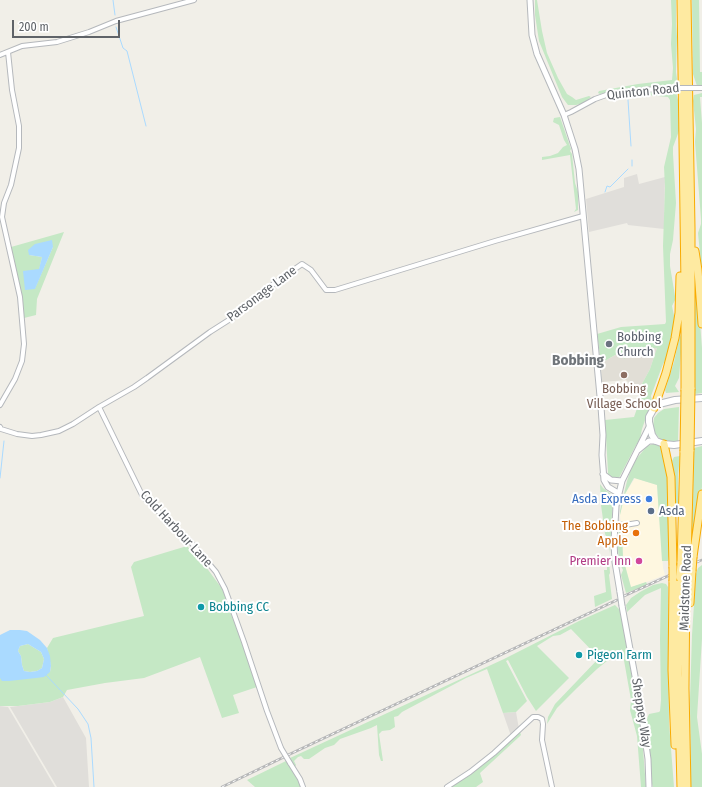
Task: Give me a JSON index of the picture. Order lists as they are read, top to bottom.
{
  "streets": {
    "highway": ["Maidstone Road"],
    "street": [
      "Quinton Road",
      "Parsonage Lane",
      "Cold Harbour Lane",
      "Sheppey Way"
    ]
  },
  "crossings": [
    ["Parsonage Lane", "Cold Harbour Lane"]
  ],
  "districts": ["Bobbing"],
  "places": [
    "Bobbing Church",
    "Bobbing Village School",
    "Asda Express",
    "Asda",
    "The Bobbing Apple",
    "Premier Inn",
    "Bobbing CC",
    "Pigeon Farm"
  ],
  "scale_bar": "200 m"
}
